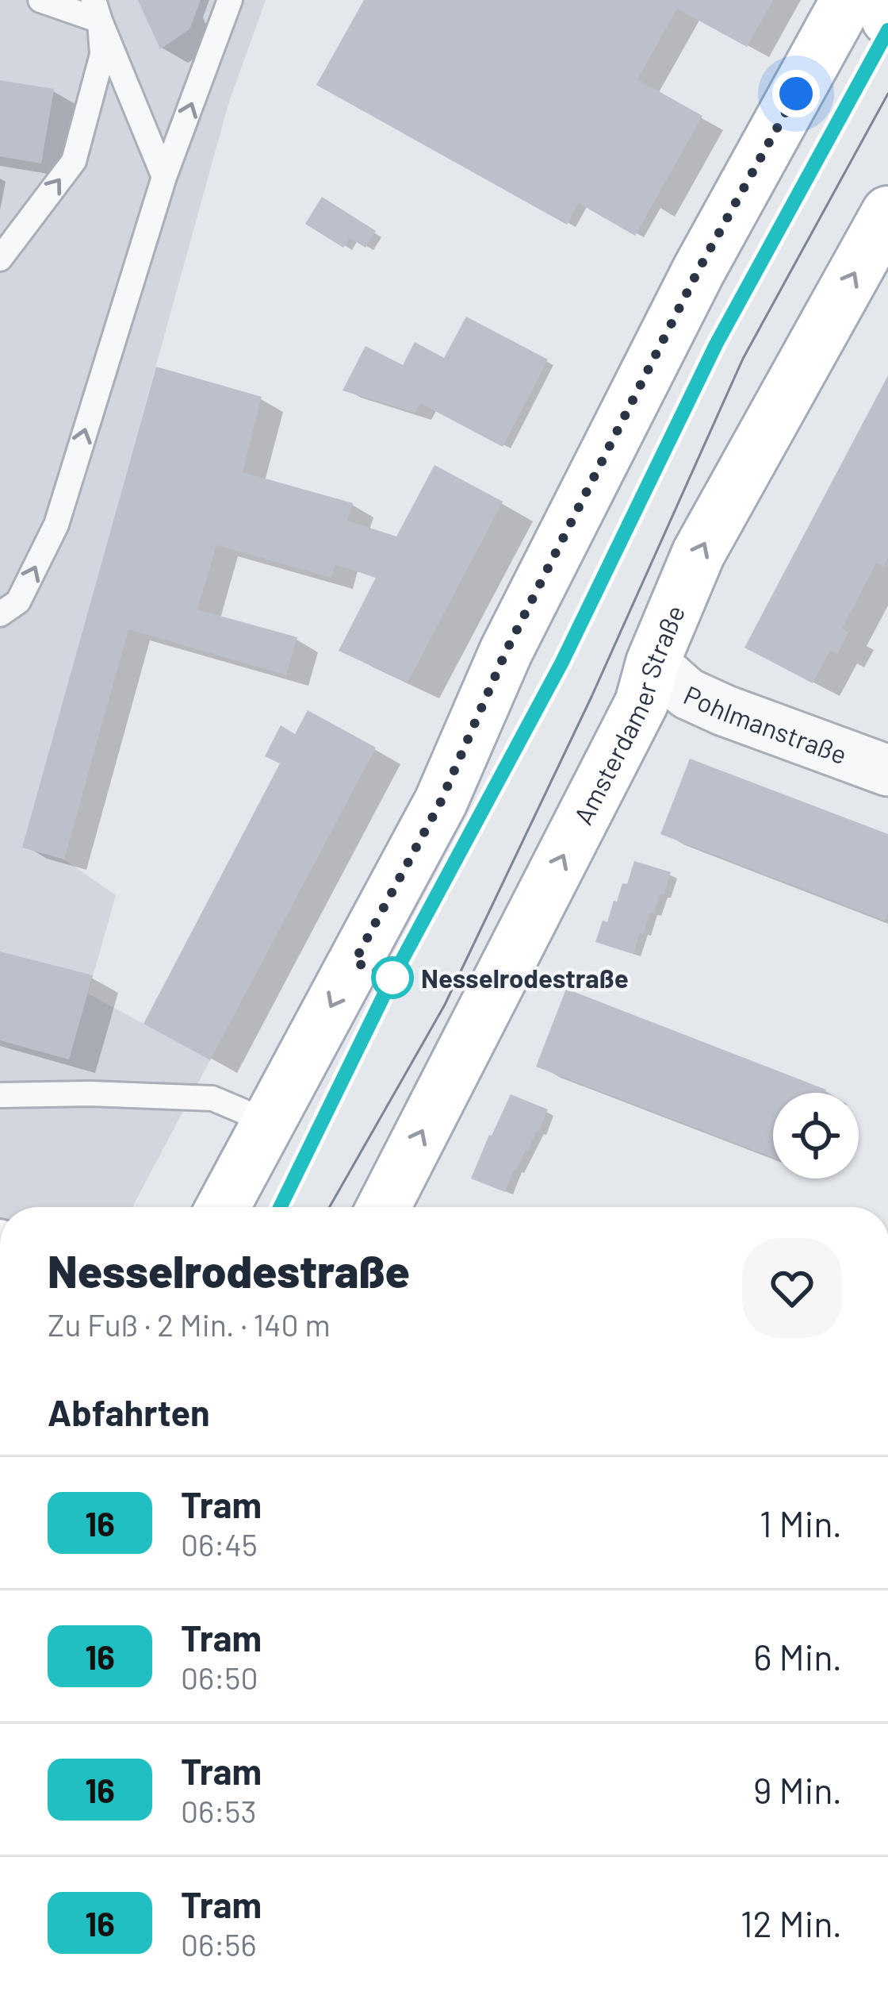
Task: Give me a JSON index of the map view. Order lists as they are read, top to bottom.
{
  "streets": {
    "main road": ["Amsterdamer Straße"],
    "street": ["Pohlmanstraße"]
  },
  "crossings": [
    ["Amsterdamer Straße", "Pohlmanstraße"]
  ],
  "places": ["Nesselrodestraße"],
  "lines": ["tram line 16"],
  "page": {
    "heading": [
      ["Nesselrodestraße", "Zu Fuß · 2 Min. · 140 m"],
      "Abfahrten"
    ],
    "list": [
      {
        "mark": "16",
        "name": "Tram",
        "note": "06:45",
        "value": "1 Min."
      },
      {
        "mark": "16",
        "name": "Tram",
        "note": "06:50",
        "value": "6 Min."
      },
      {
        "mark": "16",
        "name": "Tram",
        "note": "06:53",
        "value": "9 Min."
      },
      {
        "mark": "16",
        "name": "Tram",
        "note": "06:56",
        "value": "12 Min."
      }
    ]
  }
}
